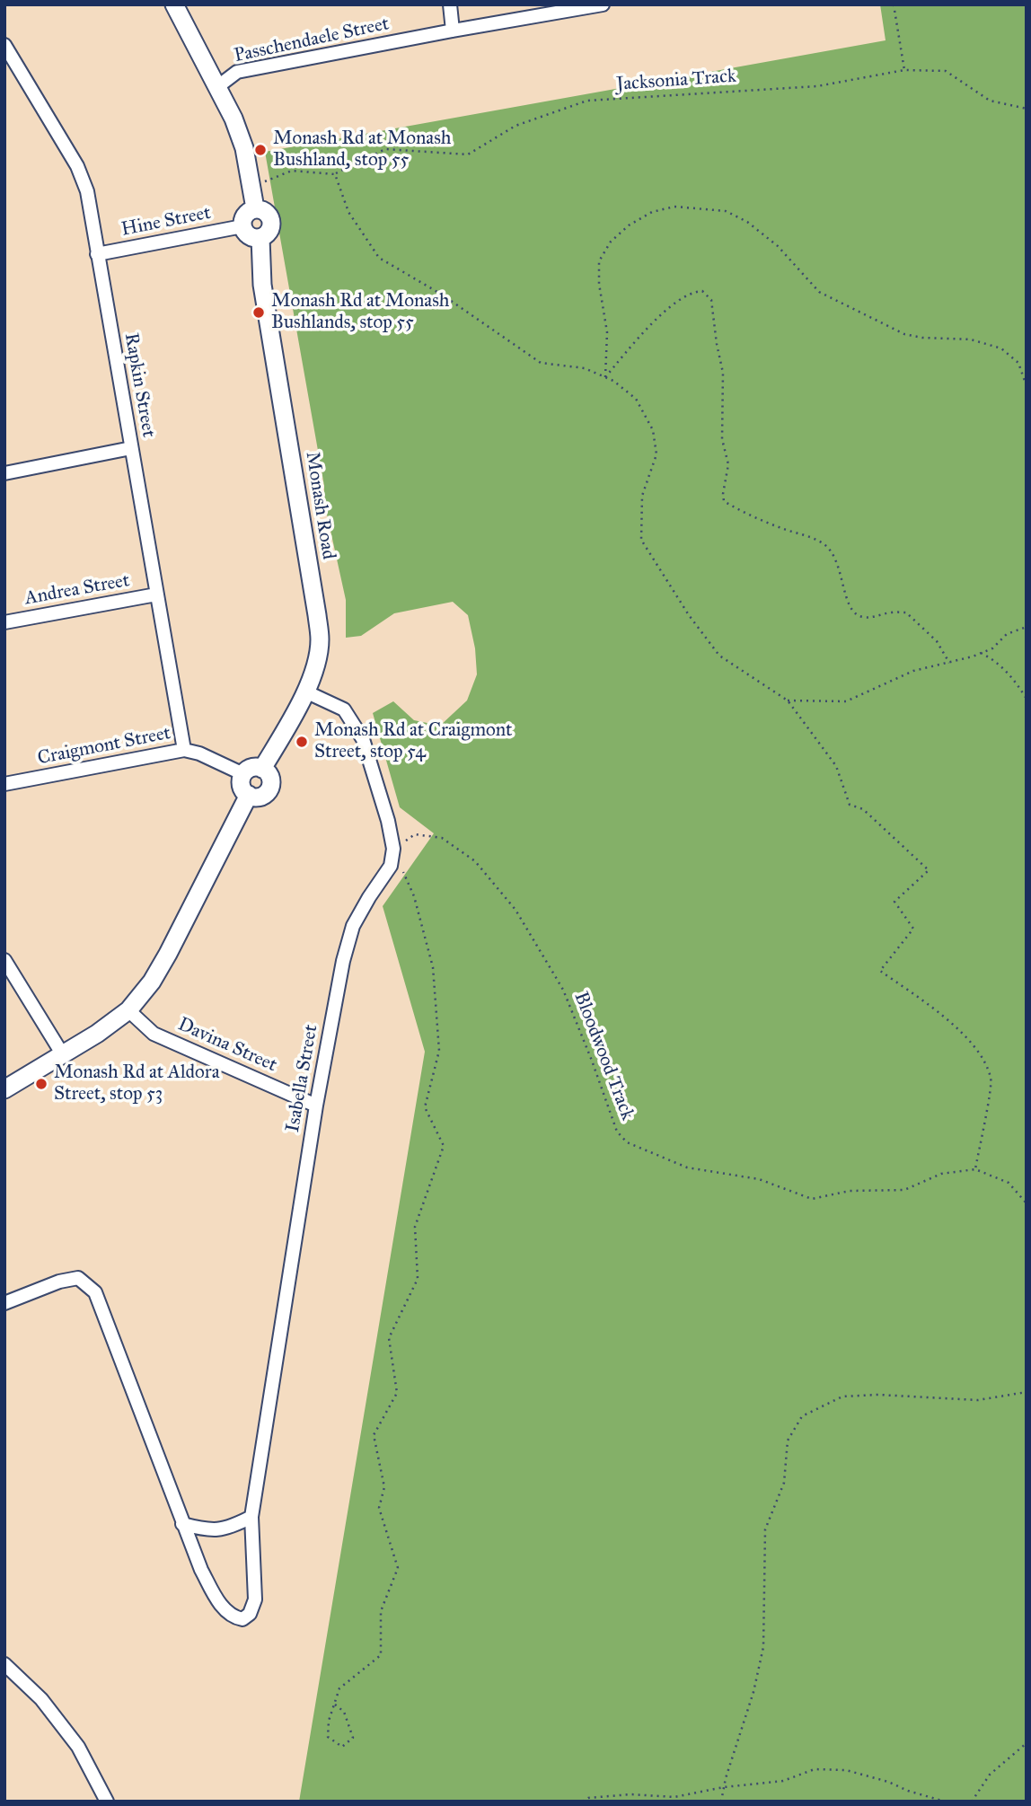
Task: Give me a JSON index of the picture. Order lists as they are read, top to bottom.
{
  "streets": {
    "street": [
      "Passchendaele Street",
      "Hine Street",
      "Rapkin Street",
      "Monash Road",
      "Andrea Street",
      "Craigmont Street",
      "Davina Street",
      "Isabella Street"
    ],
    "path": ["Jacksonia Track", "Bloodwood Track"]
  },
  "crossings": [
    ["Passchendaele Street", "Monash Road"],
    ["Hine Street", "Rapkin Street"],
    ["Hine Street", "Monash Road"],
    ["Rapkin Street", "Andrea Street"],
    ["Rapkin Street", "Craigmont Street"],
    ["Monash Road", "Craigmont Street"],
    ["Davina Street", "Isabella Street"],
    ["Bloodwood Track", "Isabella Street"]
  ],
  "places": [
    "Monash Rd at Monash Bushland, stop 55",
    "Monash Rd at Monash Bushlands, stop 55",
    "Monash Rd at Craigmont Street, stop 54",
    "Monash Rd at Aldora Street, stop 53"
  ]
}
